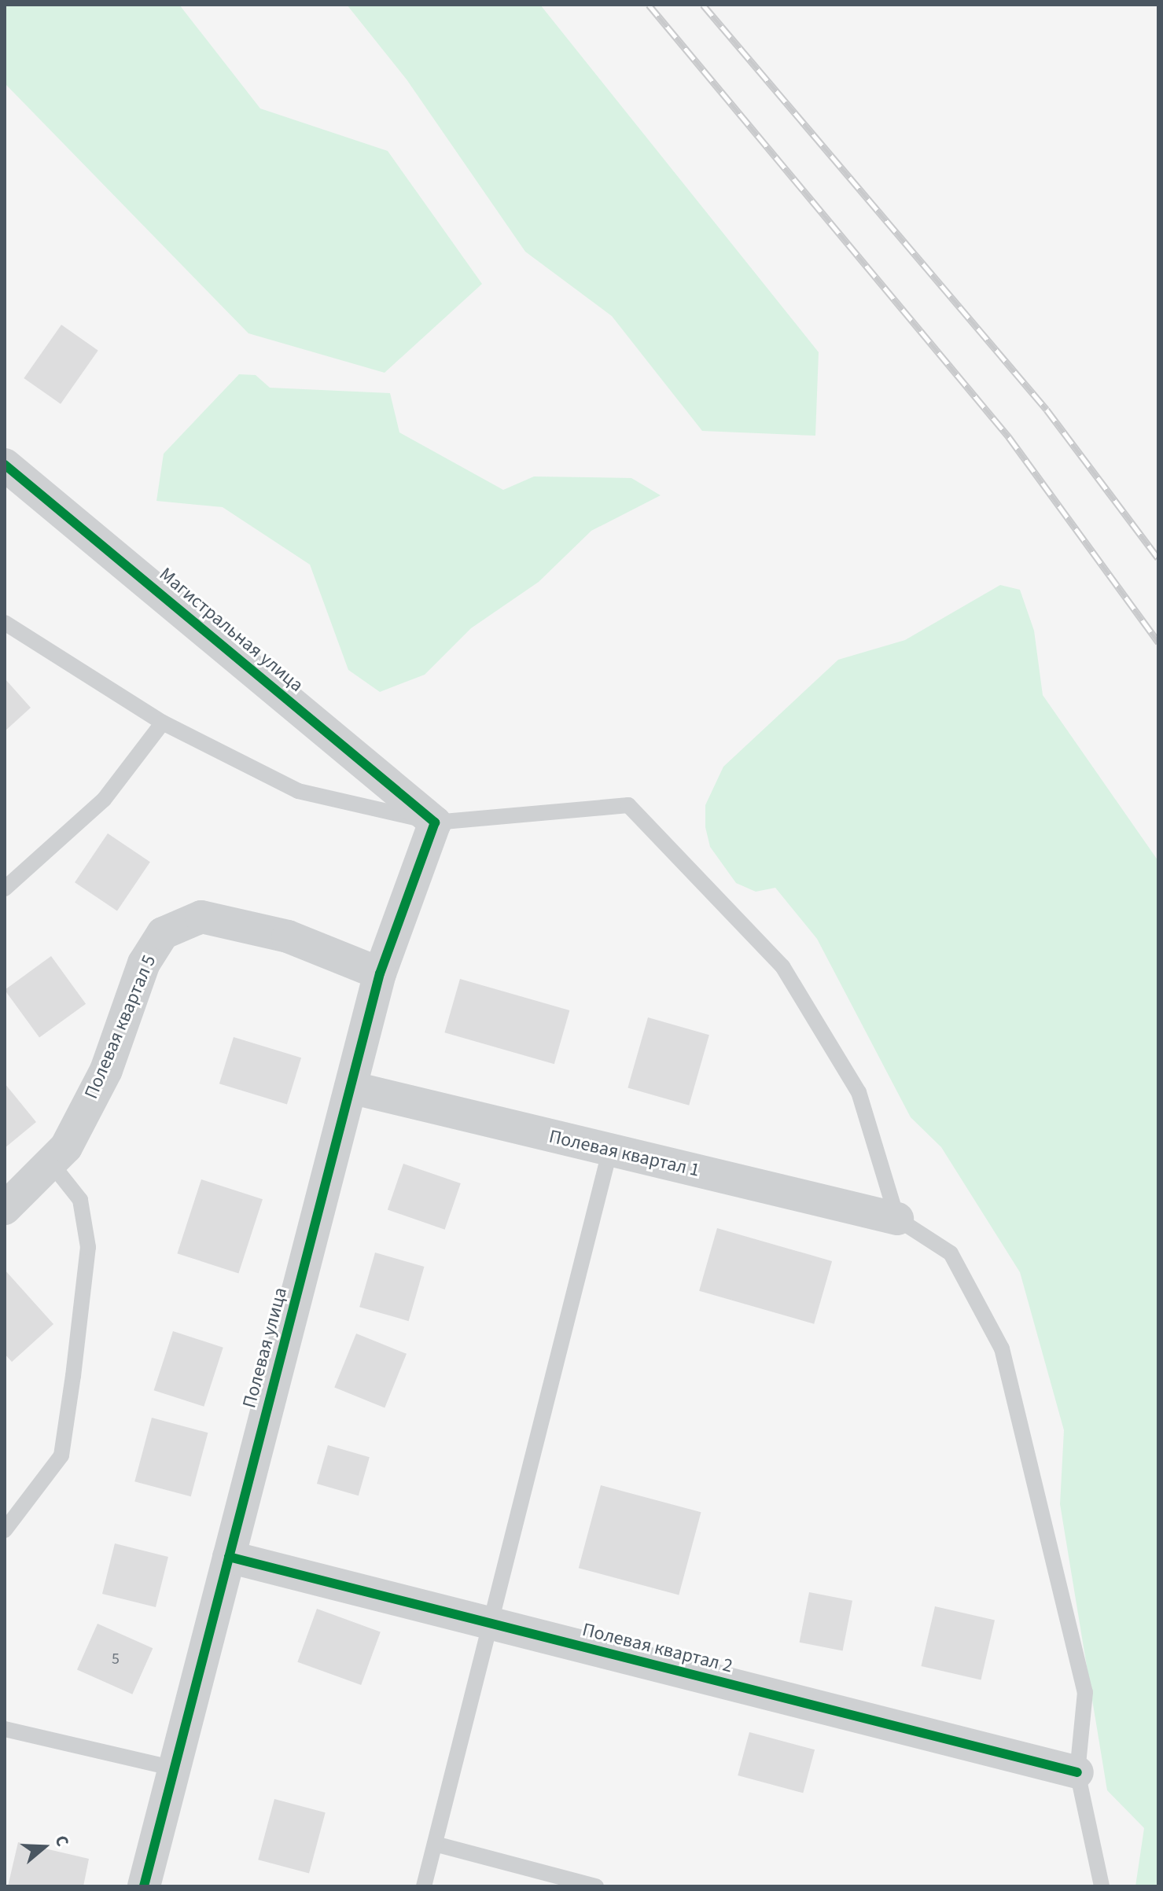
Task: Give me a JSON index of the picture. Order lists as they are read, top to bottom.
{
  "streets": {
    "street": [
      "Магистральная улица",
      "Полевая квартал 5",
      "Полевая квартал 1",
      "Полевая улица",
      "Полевая квартал 2"
    ]
  },
  "crossings": [
    ["Магистральная улица", "Полевая улица"],
    ["Полевая квартал 5", "Полевая улица"],
    ["Полевая квартал 1", "Полевая улица"],
    ["Полевая улица", "Полевая квартал 2"]
  ],
  "house_numbers": ["5"],
  "north": "right"
}
